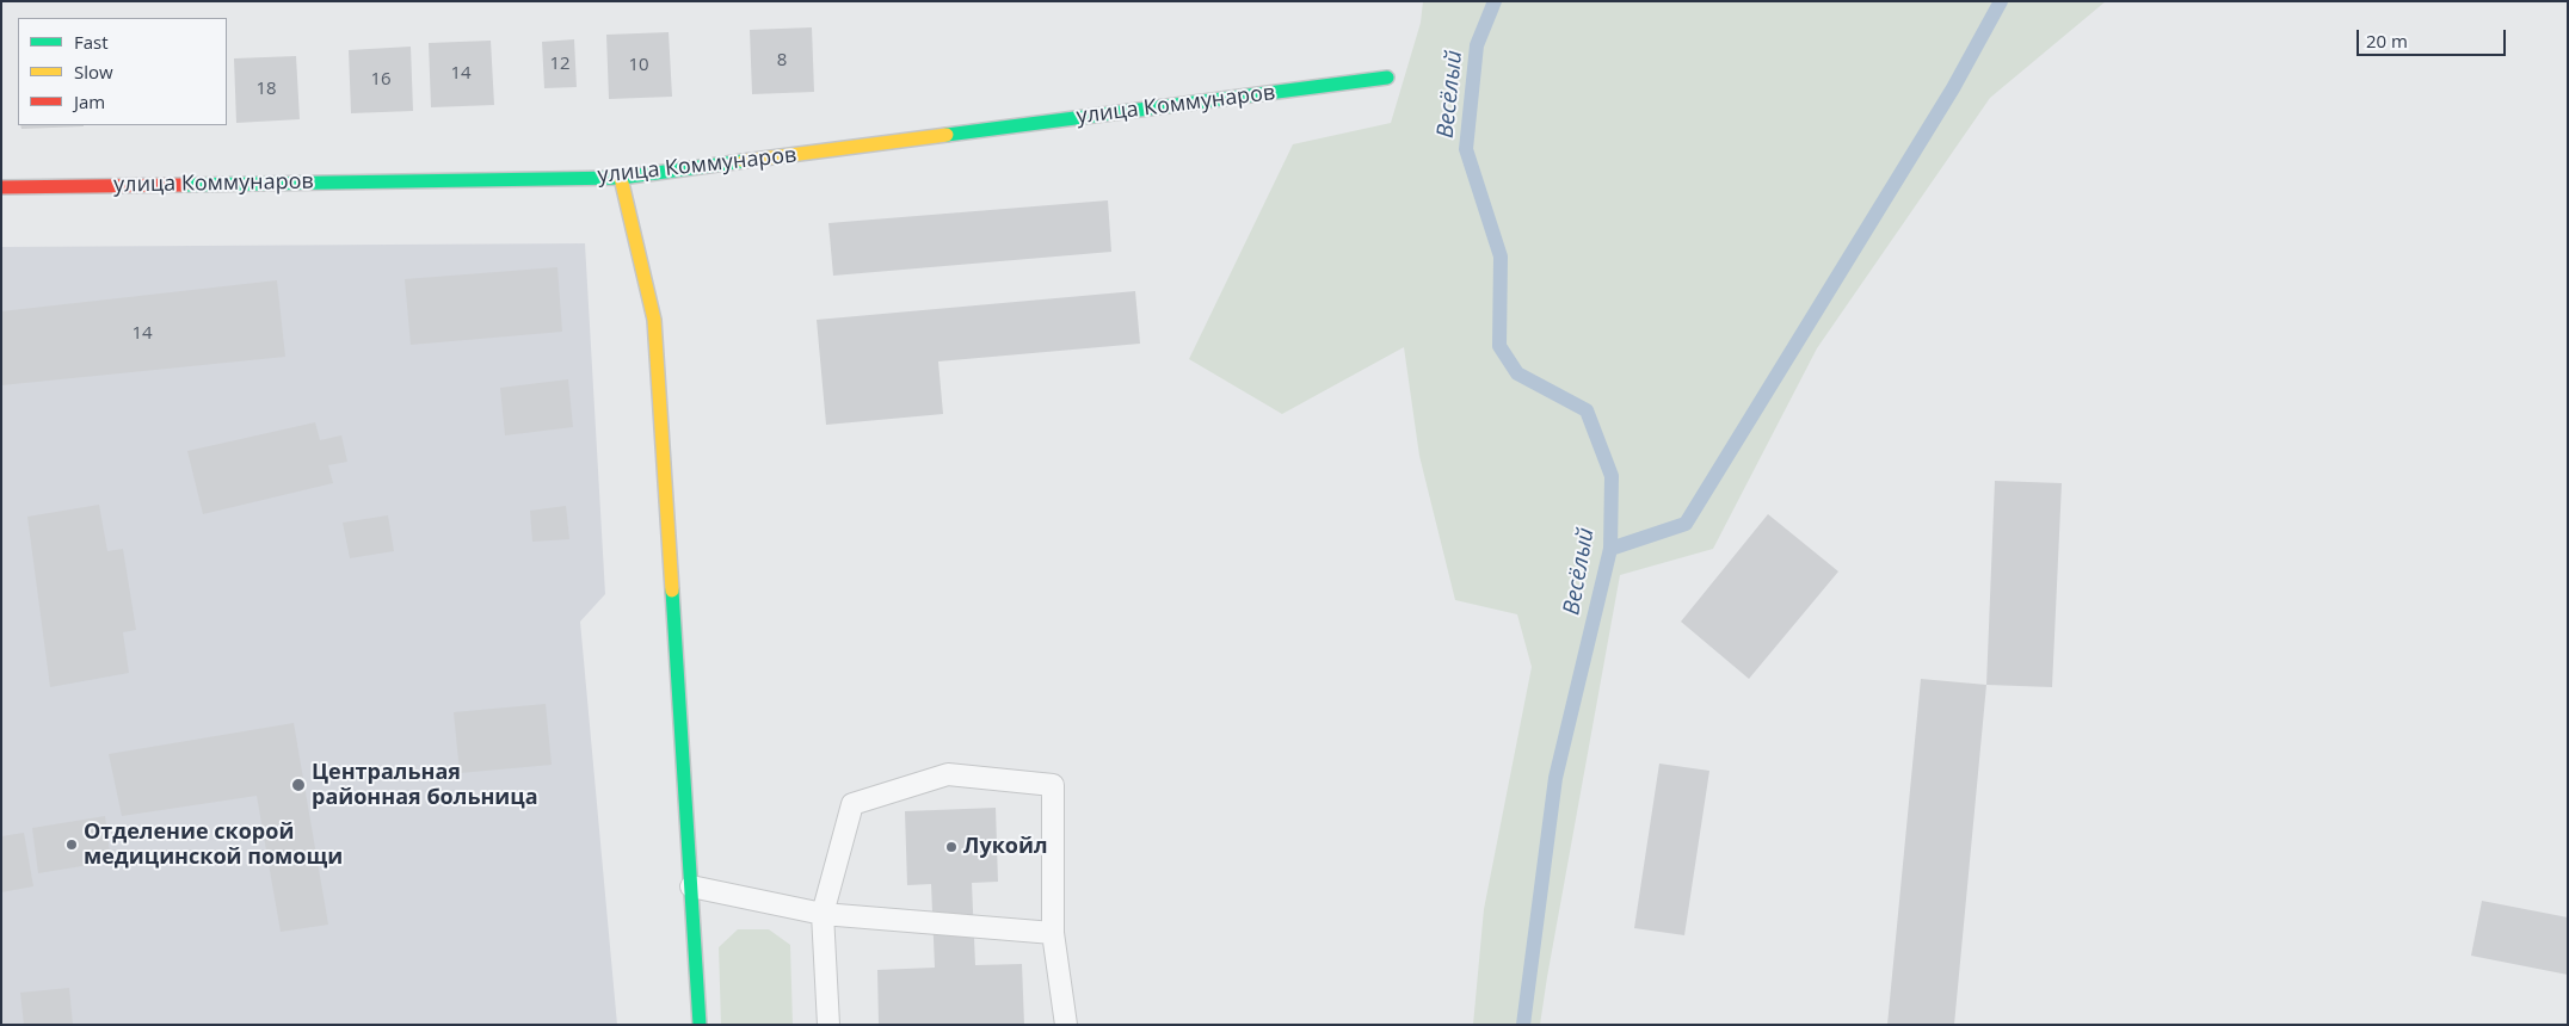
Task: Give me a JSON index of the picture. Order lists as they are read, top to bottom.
{
  "streets": {
    "street": ["улица Коммунаров"]
  },
  "water": ["Весёлый"],
  "places": ["Центральная районная больница", "Отделение скорой медицинской помощи", "Лукойл"],
  "house_numbers": [
    "8",
    "12",
    "10",
    "14",
    "16",
    "18",
    "14"
  ],
  "legend": ["Fast", "Slow", "Jam"],
  "scale_bar": "20 m"
}
